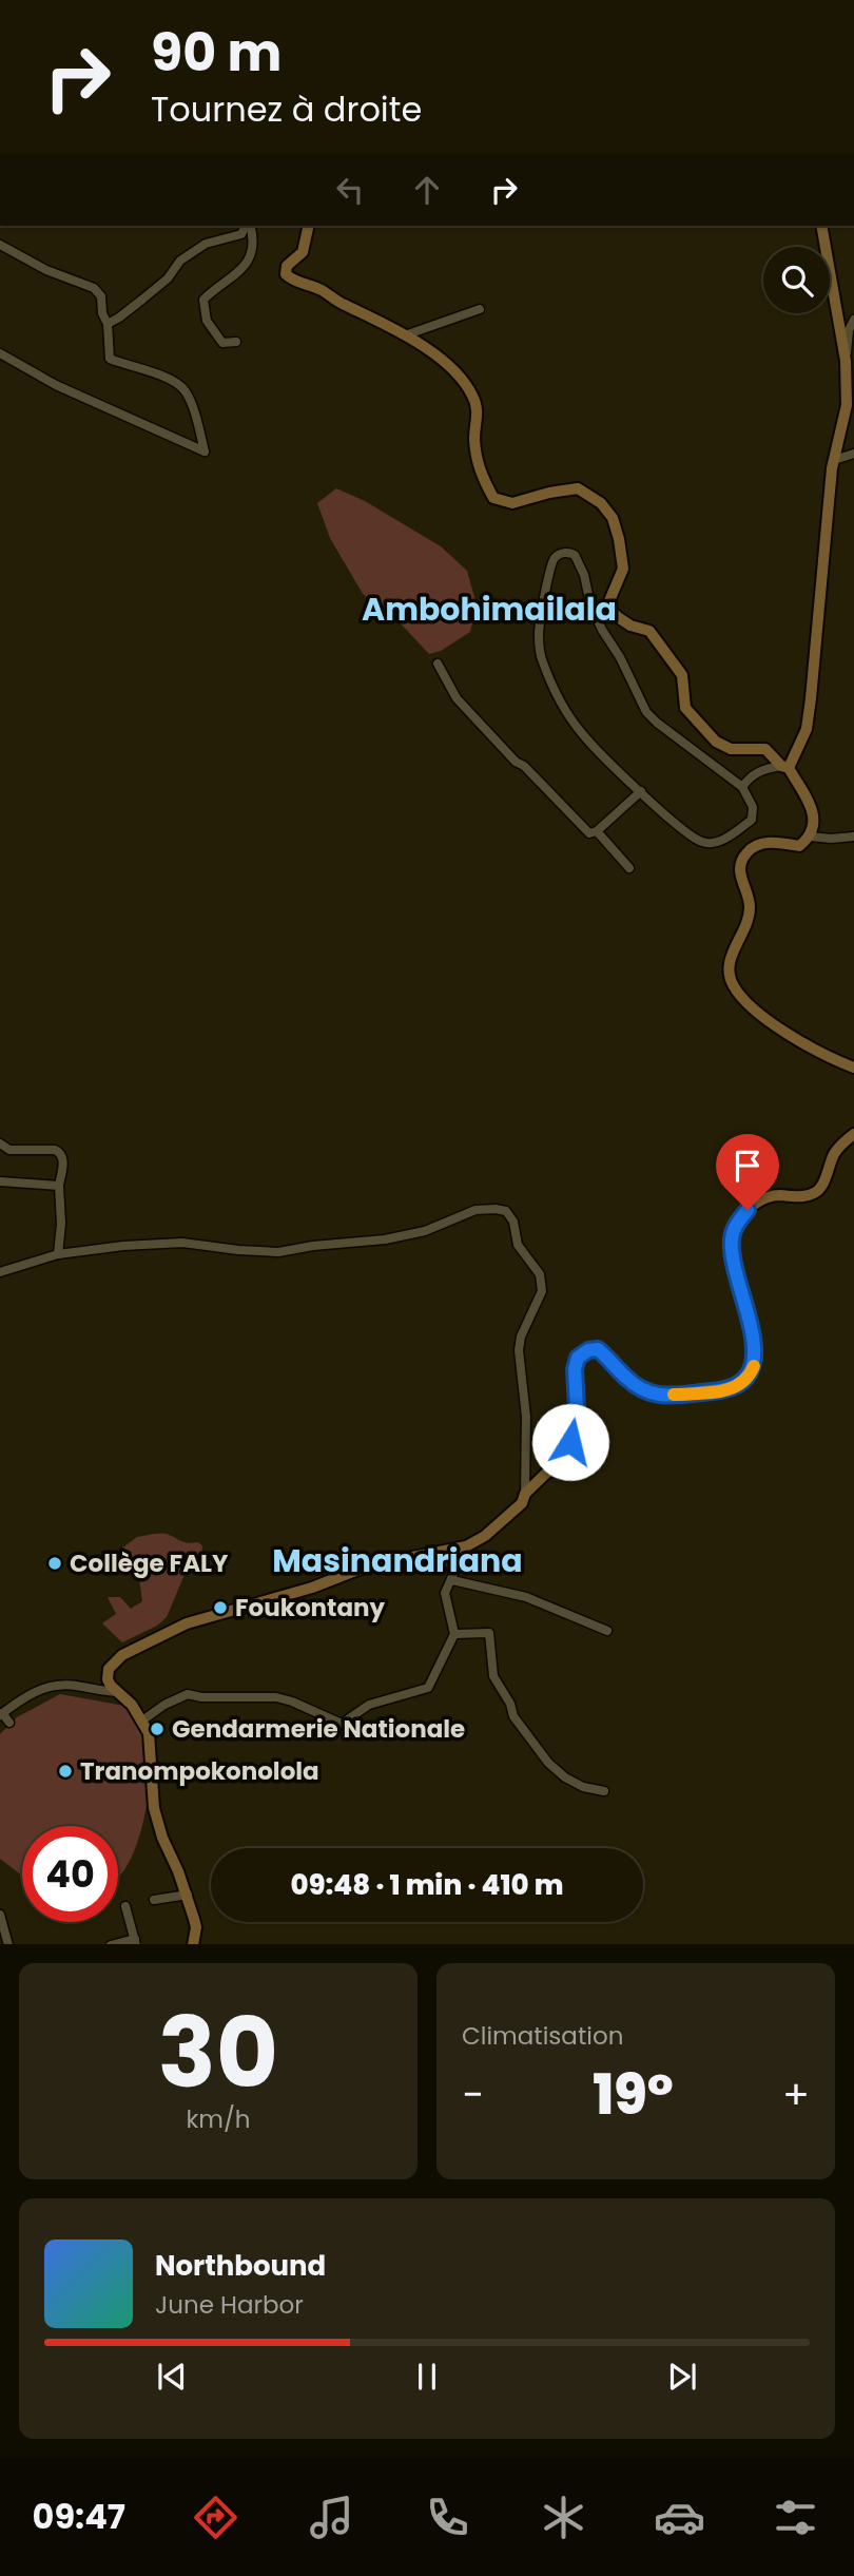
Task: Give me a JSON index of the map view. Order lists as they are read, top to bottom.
{
  "districts": ["Ambohimailala", "Masinandriana"],
  "places": [
    "Collège FALY",
    "Foukontany",
    "Gendarmerie Nationale",
    "Tranompokonolola"
  ],
  "page": {
    "turn": ["90 m", "Tournez à droite"],
    "limit": "40",
    "trip": "09:48 · 1 min · 410 m",
    "tile": [
      ["30", "km/h"],
      "Climatisation"
    ],
    "heat": ["−", "19°", "+"],
    "song": ["Northbound", "June Harbor"],
    "tabs": "09:47"
  }
}
